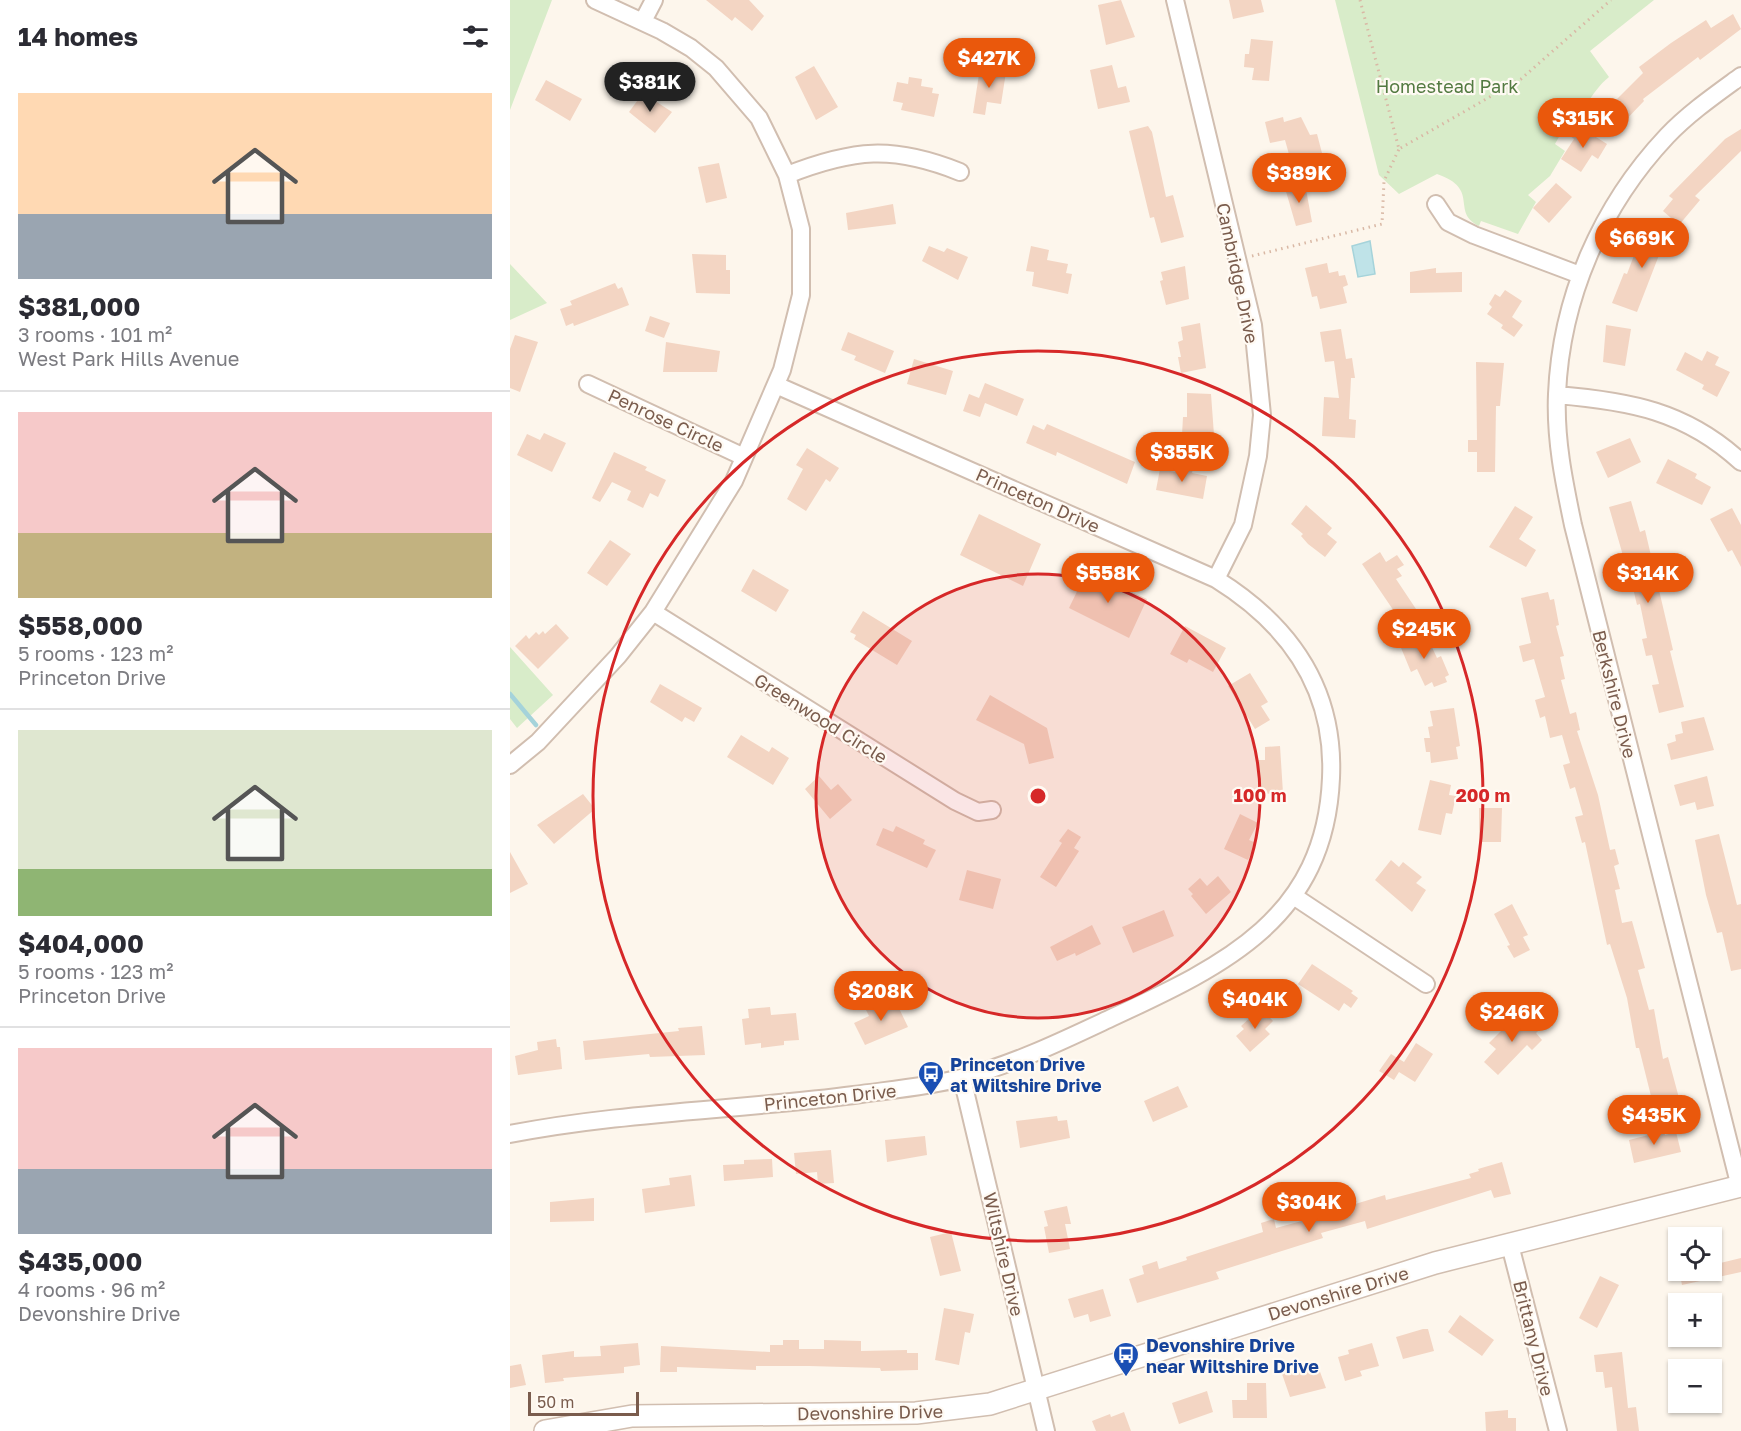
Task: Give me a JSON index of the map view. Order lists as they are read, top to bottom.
{
  "streets": {
    "street": [
      "Cambridge Drive",
      "Penrose Circle",
      "Princeton Drive",
      "Berkshire Drive",
      "Greenwood Circle",
      "Wiltshire Drive",
      "Devonshire Drive",
      "Brittany Drive"
    ]
  },
  "crossings": [
    ["Cambridge Drive", "Princeton Drive"],
    ["Princeton Drive", "Wiltshire Drive"],
    ["Berkshire Drive", "Devonshire Drive"],
    ["Wiltshire Drive", "Devonshire Drive"],
    ["Devonshire Drive", "Brittany Drive"]
  ],
  "parks": ["Homestead Park"],
  "places": {
    "bus stop": ["Princeton Drive at Wiltshire Drive", "Devonshire Drive near Wiltshire Drive"]
  },
  "scale_bar": "50 m",
  "page": {
    "heading": "14 homes",
    "price": [
      "$427K",
      "$381K",
      "$315K",
      "$389K",
      "$669K",
      "$355K",
      "$558K",
      "$314K",
      "$245K",
      "$208K",
      "$404K",
      "$246K",
      "$435K",
      "$304K"
    ],
    "list": [
      {
        "name": "$381,000",
        "note": "3 rooms · 101 m² · West Park Hills Avenue"
      },
      {
        "name": "$558,000",
        "note": "5 rooms · 123 m² · Princeton Drive"
      },
      {
        "name": "$404,000",
        "note": "5 rooms · 123 m² · Princeton Drive"
      },
      {
        "name": "$435,000",
        "note": "4 rooms · 96 m² · Devonshire Drive"
      }
    ],
    "map_buttons": ["+", "−"],
    "scale": "50 m"
  },
  "rings": ["100 m", "200 m"]
}
